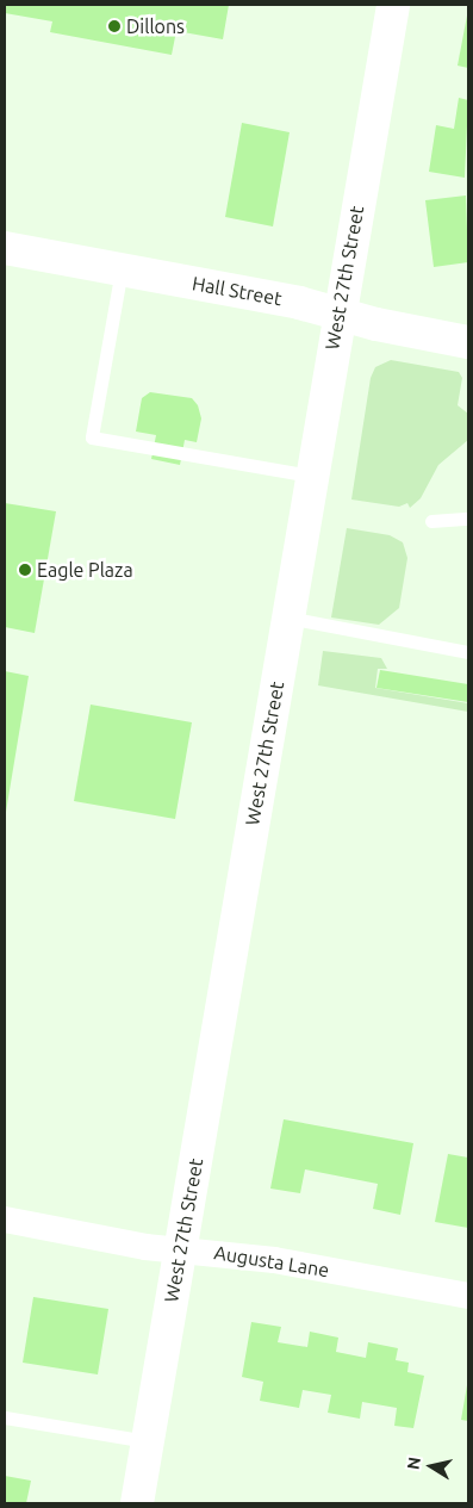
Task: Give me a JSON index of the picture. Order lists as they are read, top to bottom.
{
  "streets": {
    "main road": ["West 27th Street", "Hall Street"],
    "street": ["Augusta Lane"]
  },
  "crossings": [
    ["West 27th Street", "Hall Street"],
    ["West 27th Street", "Augusta Lane"]
  ],
  "places": ["Dillons", "Eagle Plaza"],
  "north": "left"
}
